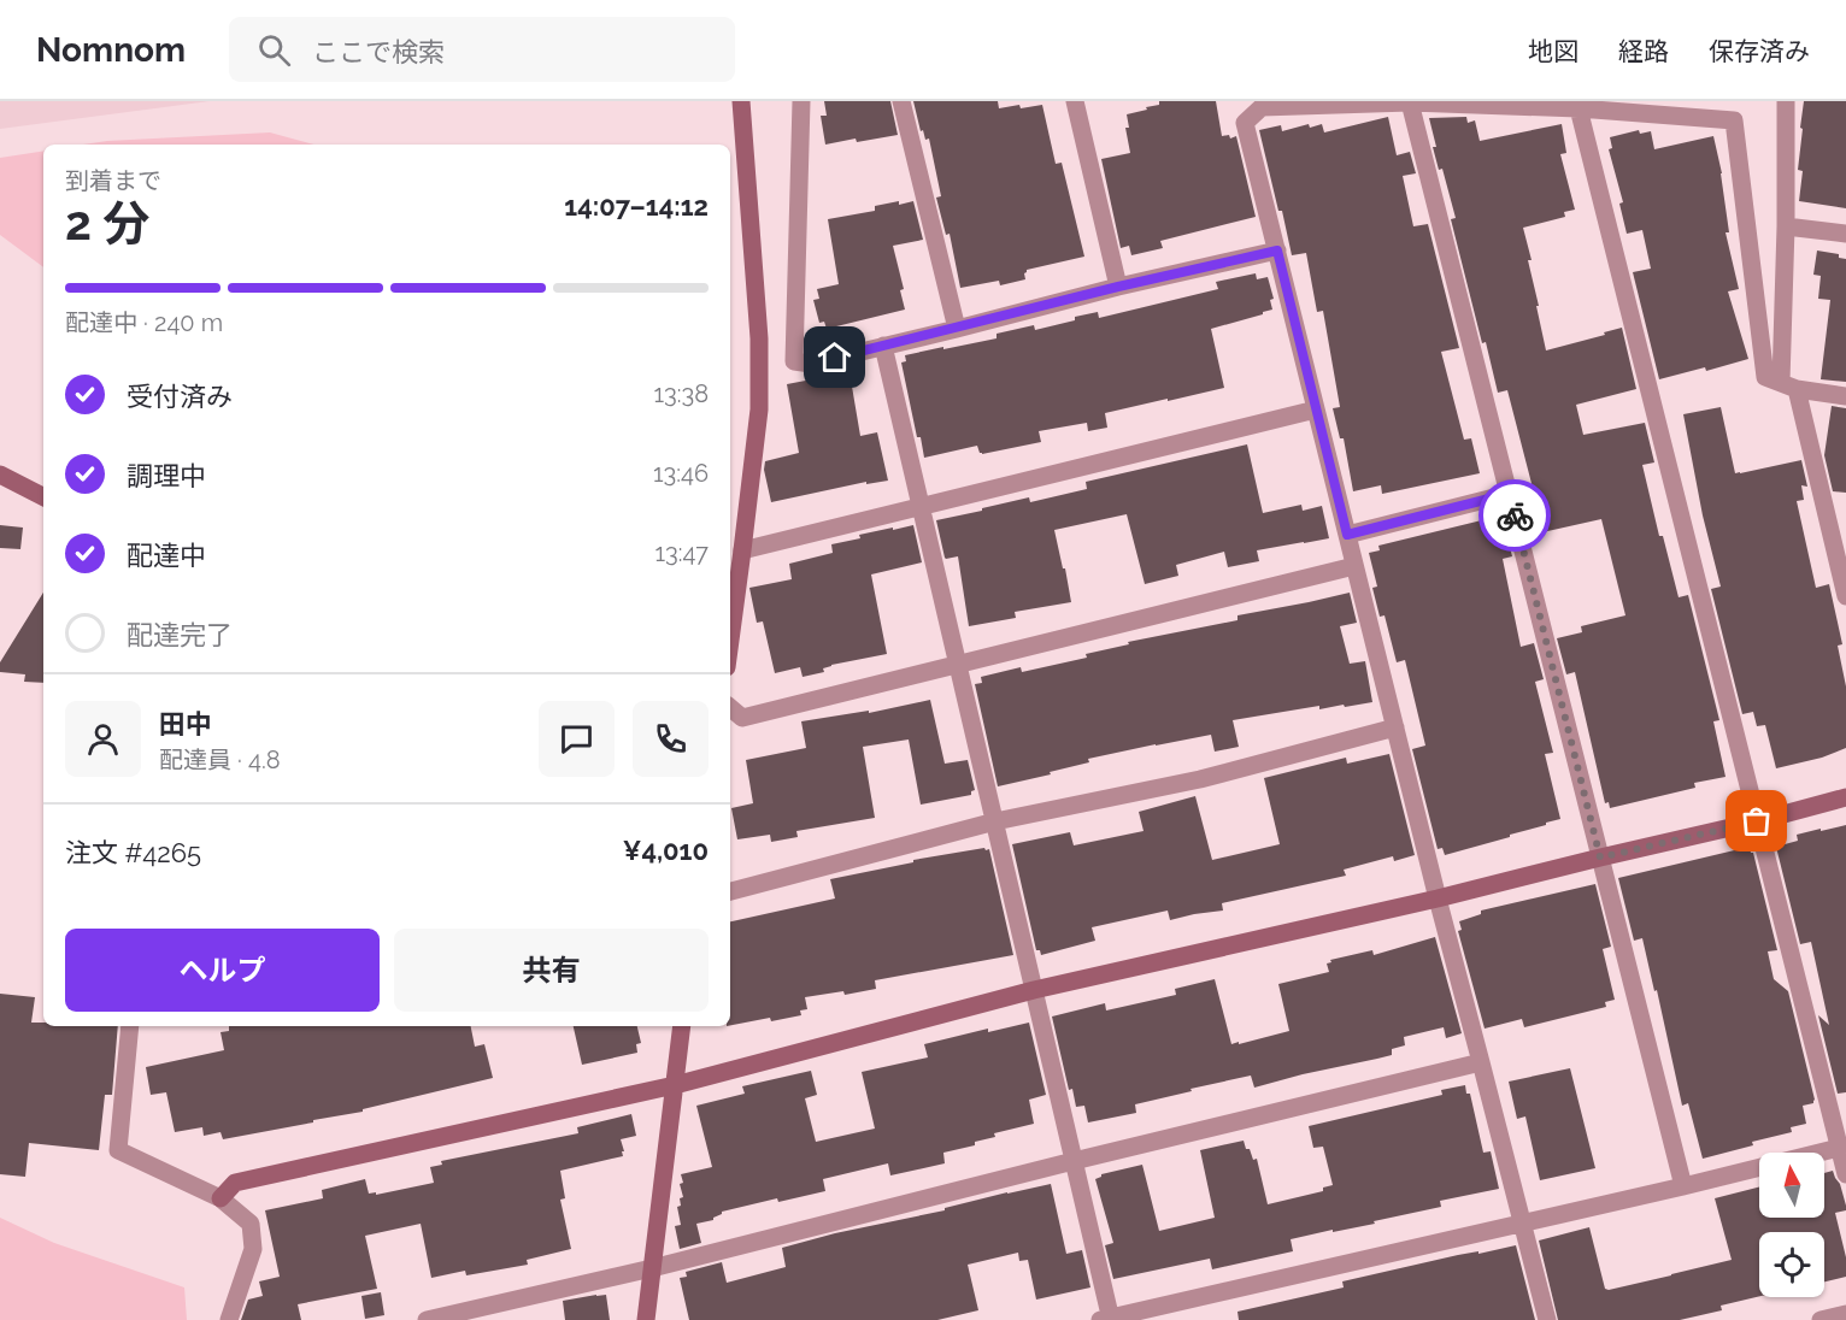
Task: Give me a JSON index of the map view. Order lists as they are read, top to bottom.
{
  "north": "top",
  "page": {
    "header": "Nomnom",
    "search": "ここで検索",
    "nav": ["地図", "経路", "保存済み"],
    "heading": ["2 分", "到着まで", "14:07–14:12"],
    "panel": [
      "田中",
      "配達員 · 4.8",
      "注文 #4265",
      "¥4,010"
    ],
    "bar": "配達中 · 240 m",
    "list": [
      ["受付済み", "13:38"],
      ["調理中", "13:46"],
      ["配達中", "13:47"],
      "配達完了"
    ],
    "buttons": ["ヘルプ", "共有"]
  }
}
